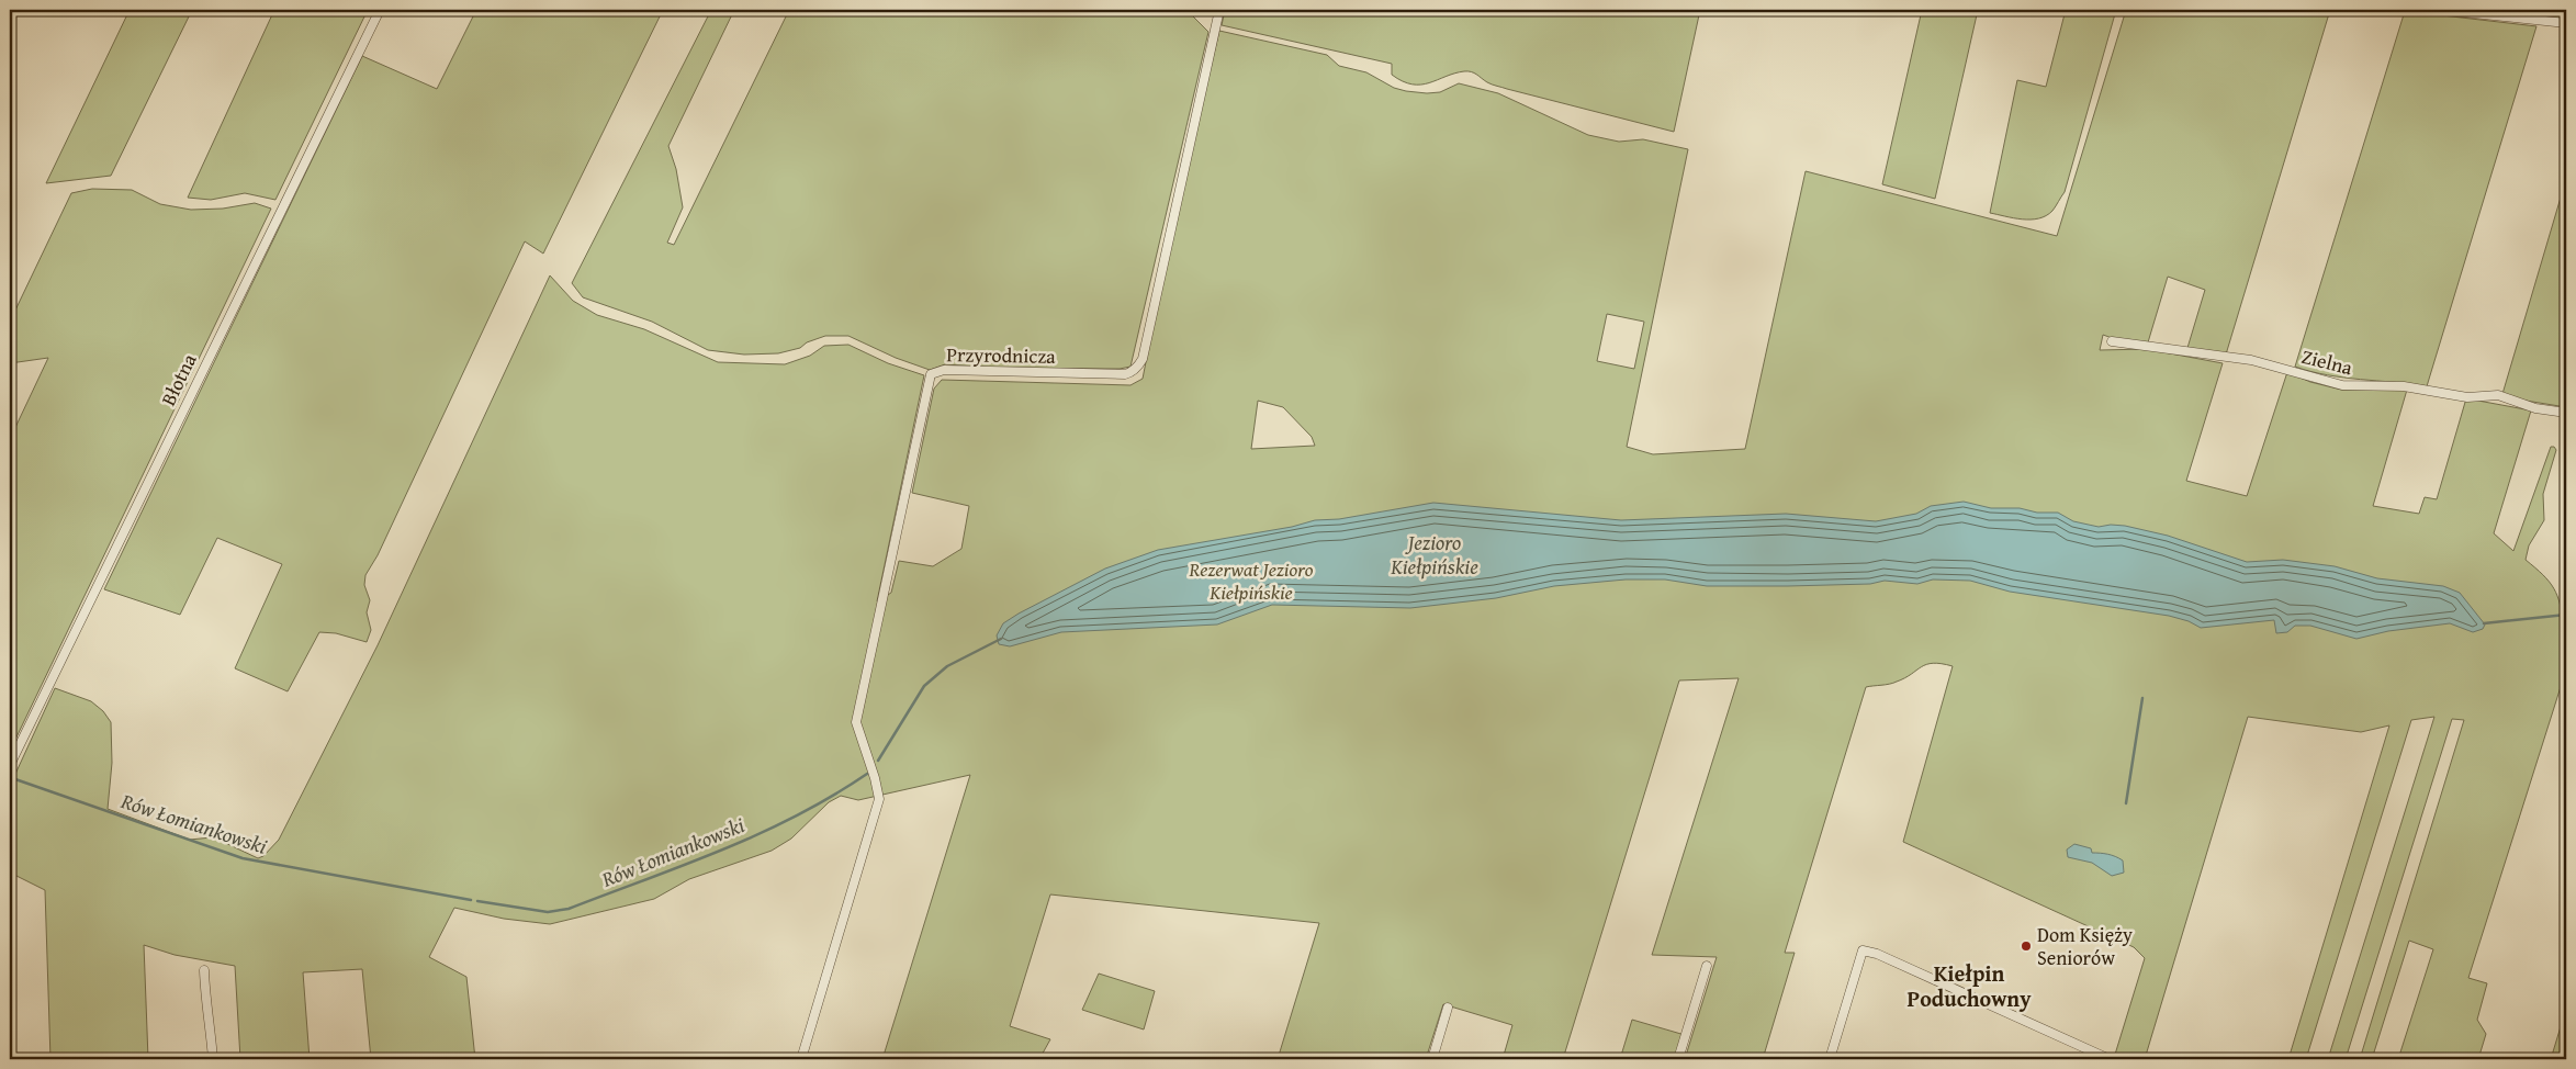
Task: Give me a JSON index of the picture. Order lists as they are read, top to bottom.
{
  "streets": {
    "street": ["Przyrodnicza", "Zielna", "Błotna"]
  },
  "districts": ["Kiełpin Poduchowny"],
  "water": ["Jezioro Kiełpińskie", "Rów Łomiankowski"],
  "parks": ["Rezerwat Jezioro Kiełpińskie"],
  "places": ["Dom Księży Seniorów"]
}
